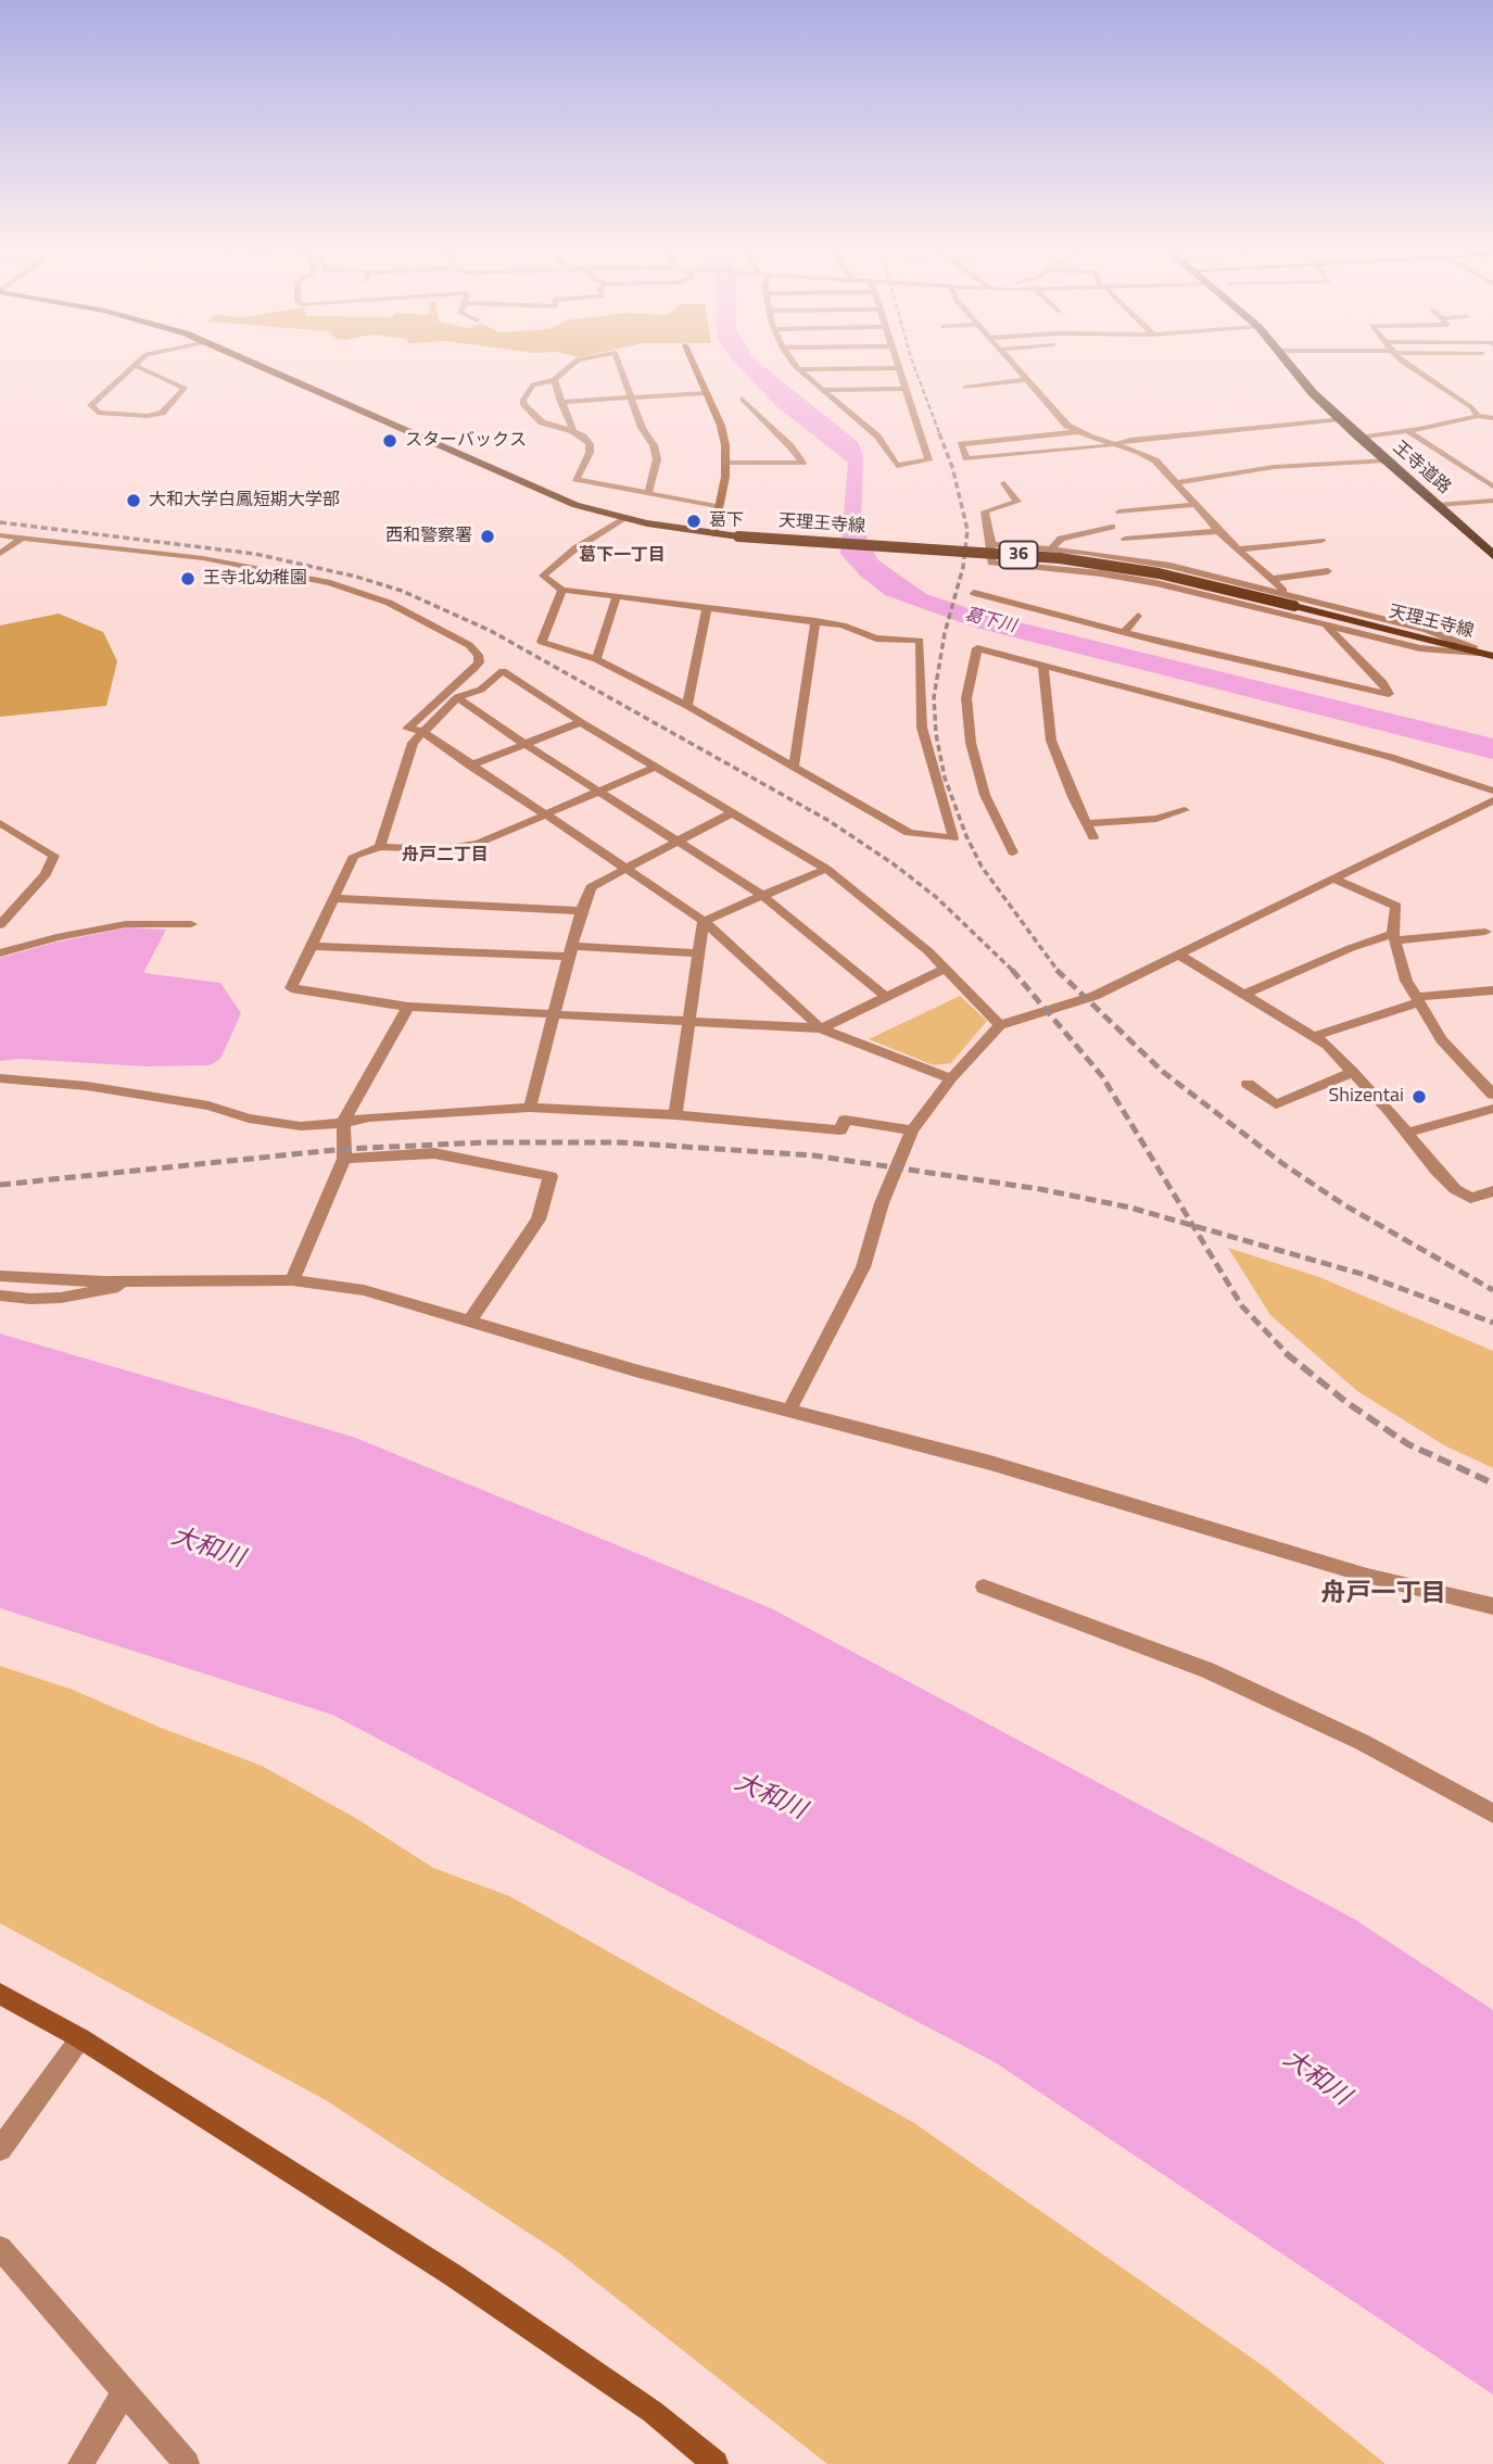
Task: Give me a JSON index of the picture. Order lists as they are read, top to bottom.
{
  "streets": {
    "highway": ["王寺道路"],
    "main road": ["天理王寺線", "36"]
  },
  "districts": ["葛下一丁目", "舟戸二丁目", "舟戸一丁目"],
  "water": ["葛下川", "大和川"],
  "places": [
    "スターバックス",
    "大和大学白鳳短期大学部",
    "葛下",
    "西和警察署",
    "王寺北幼稚園",
    "Shizentai"
  ]
}
